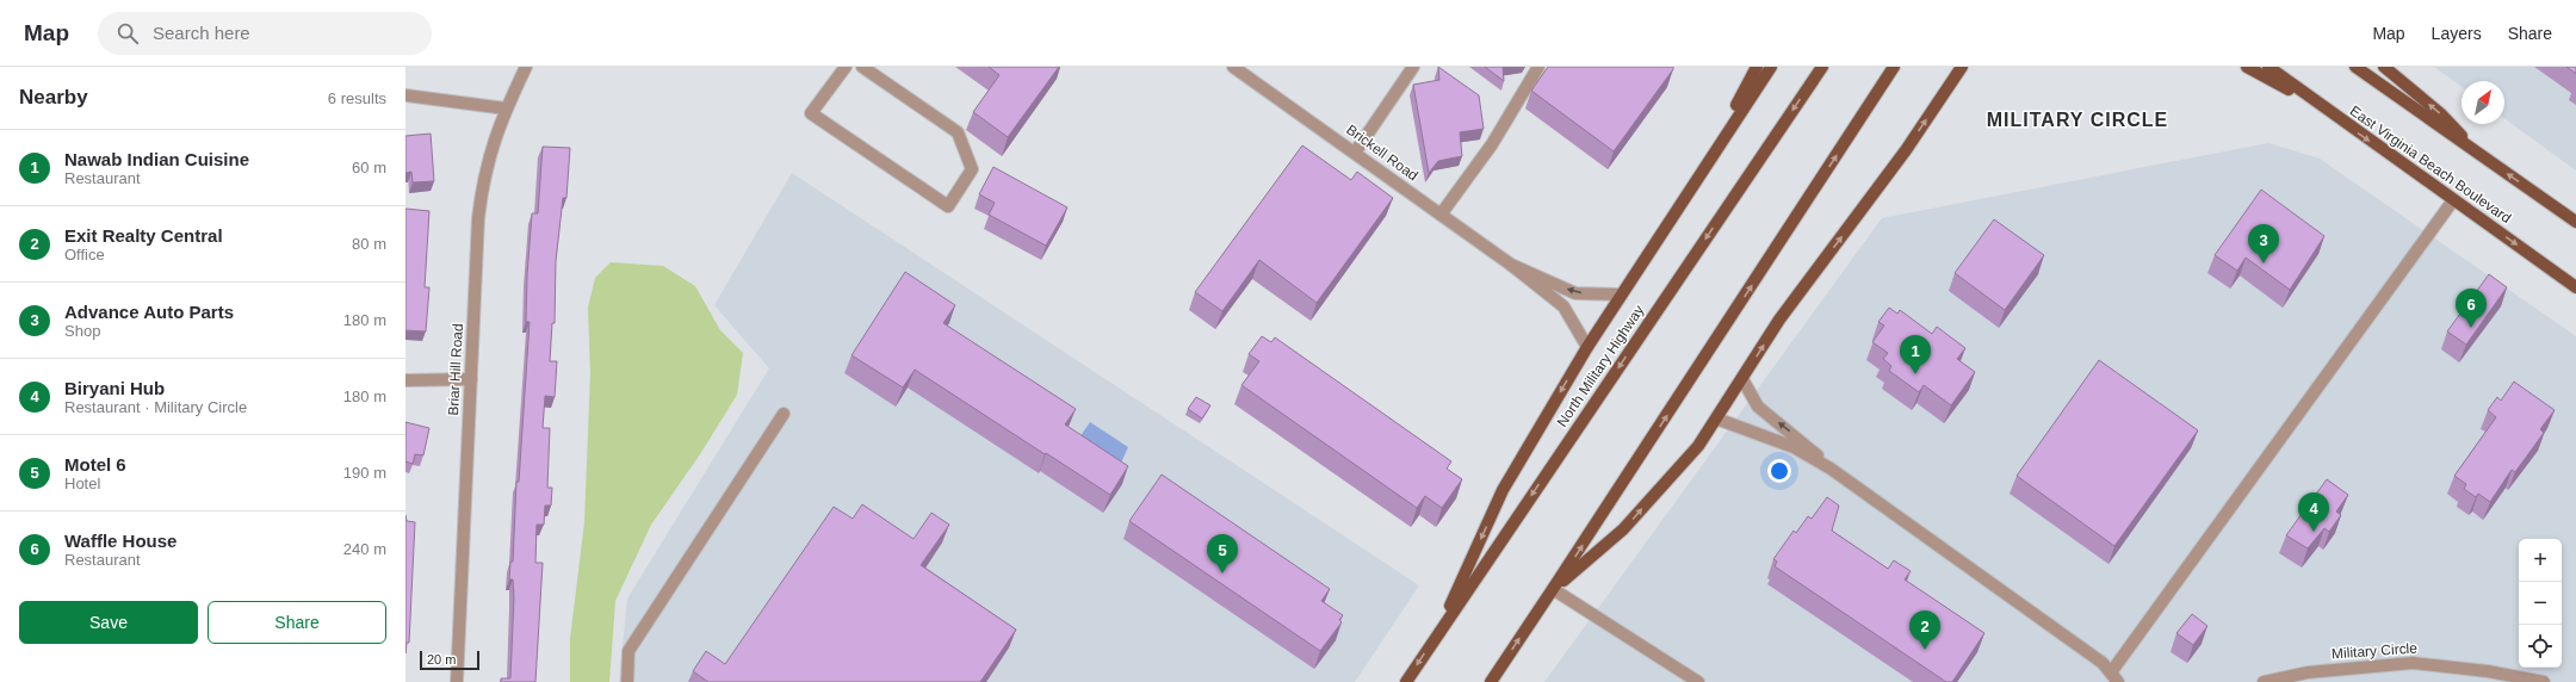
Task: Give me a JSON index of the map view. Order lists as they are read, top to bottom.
{
  "streets": {
    "main road": ["East Virginia Beach Boulevard", "North Military Highway"],
    "street": ["Brickell Road", "Briar Hill Road", "Military Circle"]
  },
  "districts": ["MILITARY CIRCLE"],
  "scale_bar": "20 m",
  "north": "top right",
  "page": {
    "header": "Map",
    "search": "Search here",
    "nav": ["Map", "Layers", "Share"],
    "heading": ["Nearby", "6 results"],
    "list": [
      {
        "mark": "1",
        "name": "Nawab Indian Cuisine",
        "note": "Restaurant",
        "value": "60 m"
      },
      {
        "mark": "2",
        "name": "Exit Realty Central",
        "note": "Office",
        "value": "80 m"
      },
      {
        "mark": "3",
        "name": "Advance Auto Parts",
        "note": "Shop",
        "value": "180 m"
      },
      {
        "mark": "4",
        "name": "Biryani Hub",
        "note": "Restaurant · Military Circle",
        "value": "180 m"
      },
      {
        "mark": "5",
        "name": "Motel 6",
        "note": "Hotel",
        "value": "190 m"
      },
      {
        "mark": "6",
        "name": "Waffle House",
        "note": "Restaurant",
        "value": "240 m"
      }
    ],
    "pins": [
      "3",
      "6",
      "1",
      "4",
      "5",
      "2"
    ],
    "map_buttons": ["+", "−"],
    "buttons": ["Save", "Share"],
    "scale": "20 m"
  }
}
